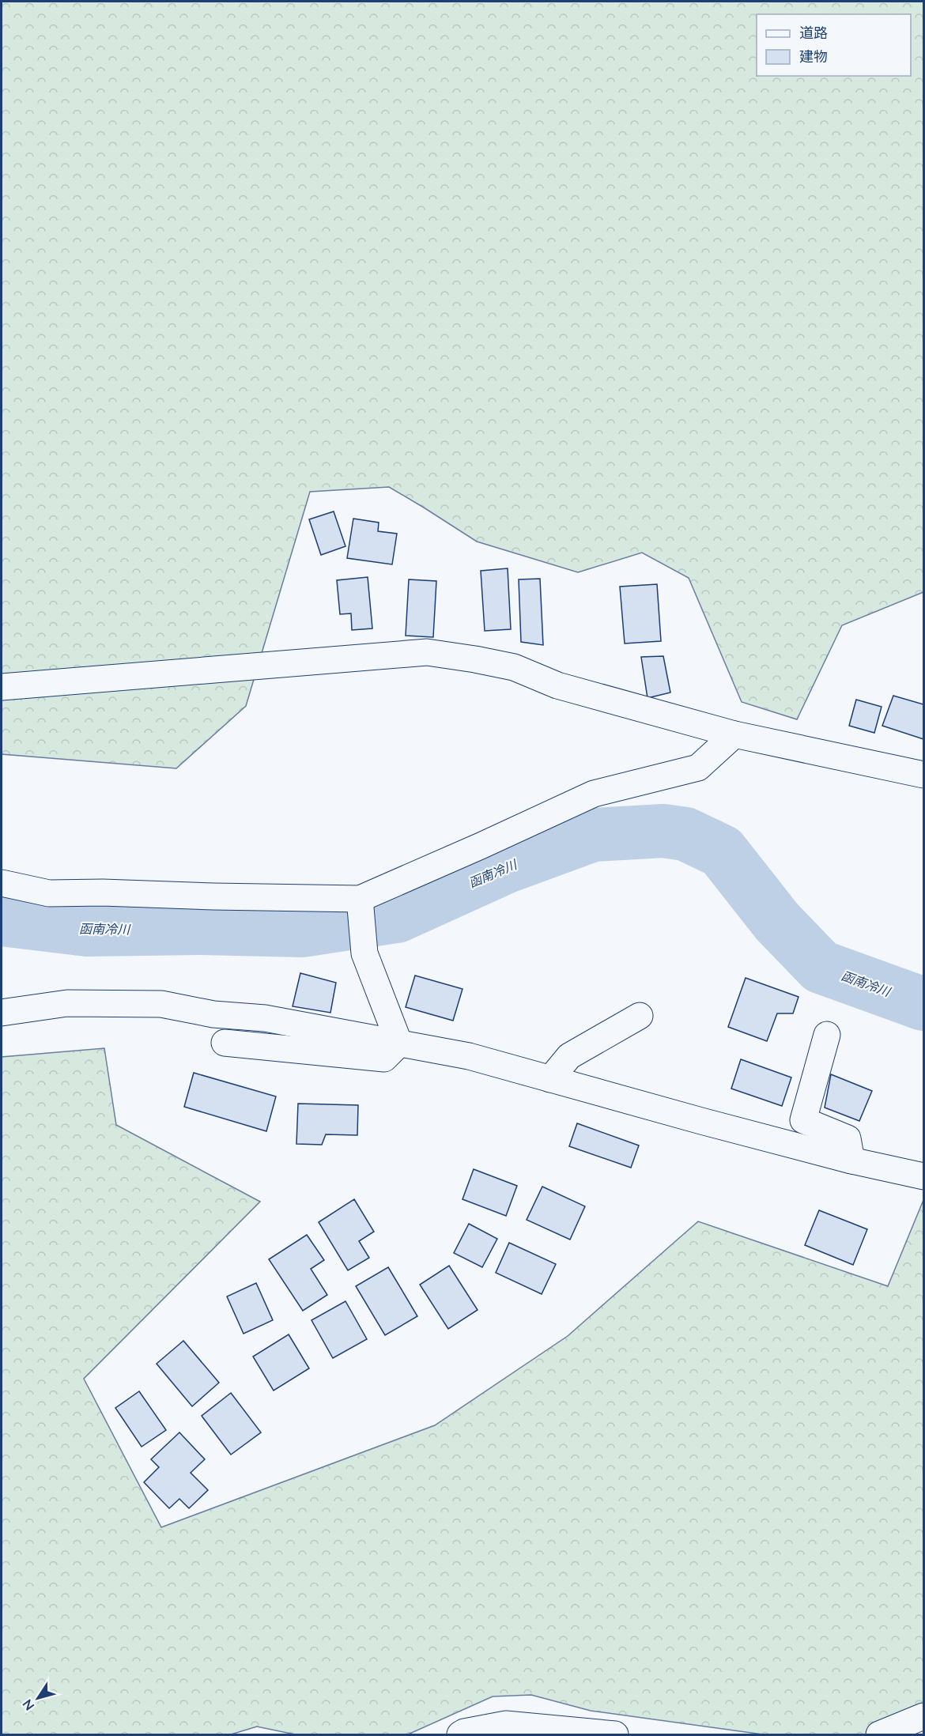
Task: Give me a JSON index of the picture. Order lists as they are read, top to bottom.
{
  "water": ["函南冷川"],
  "legend": ["道路", "建物"],
  "north": "bottom left"
}
